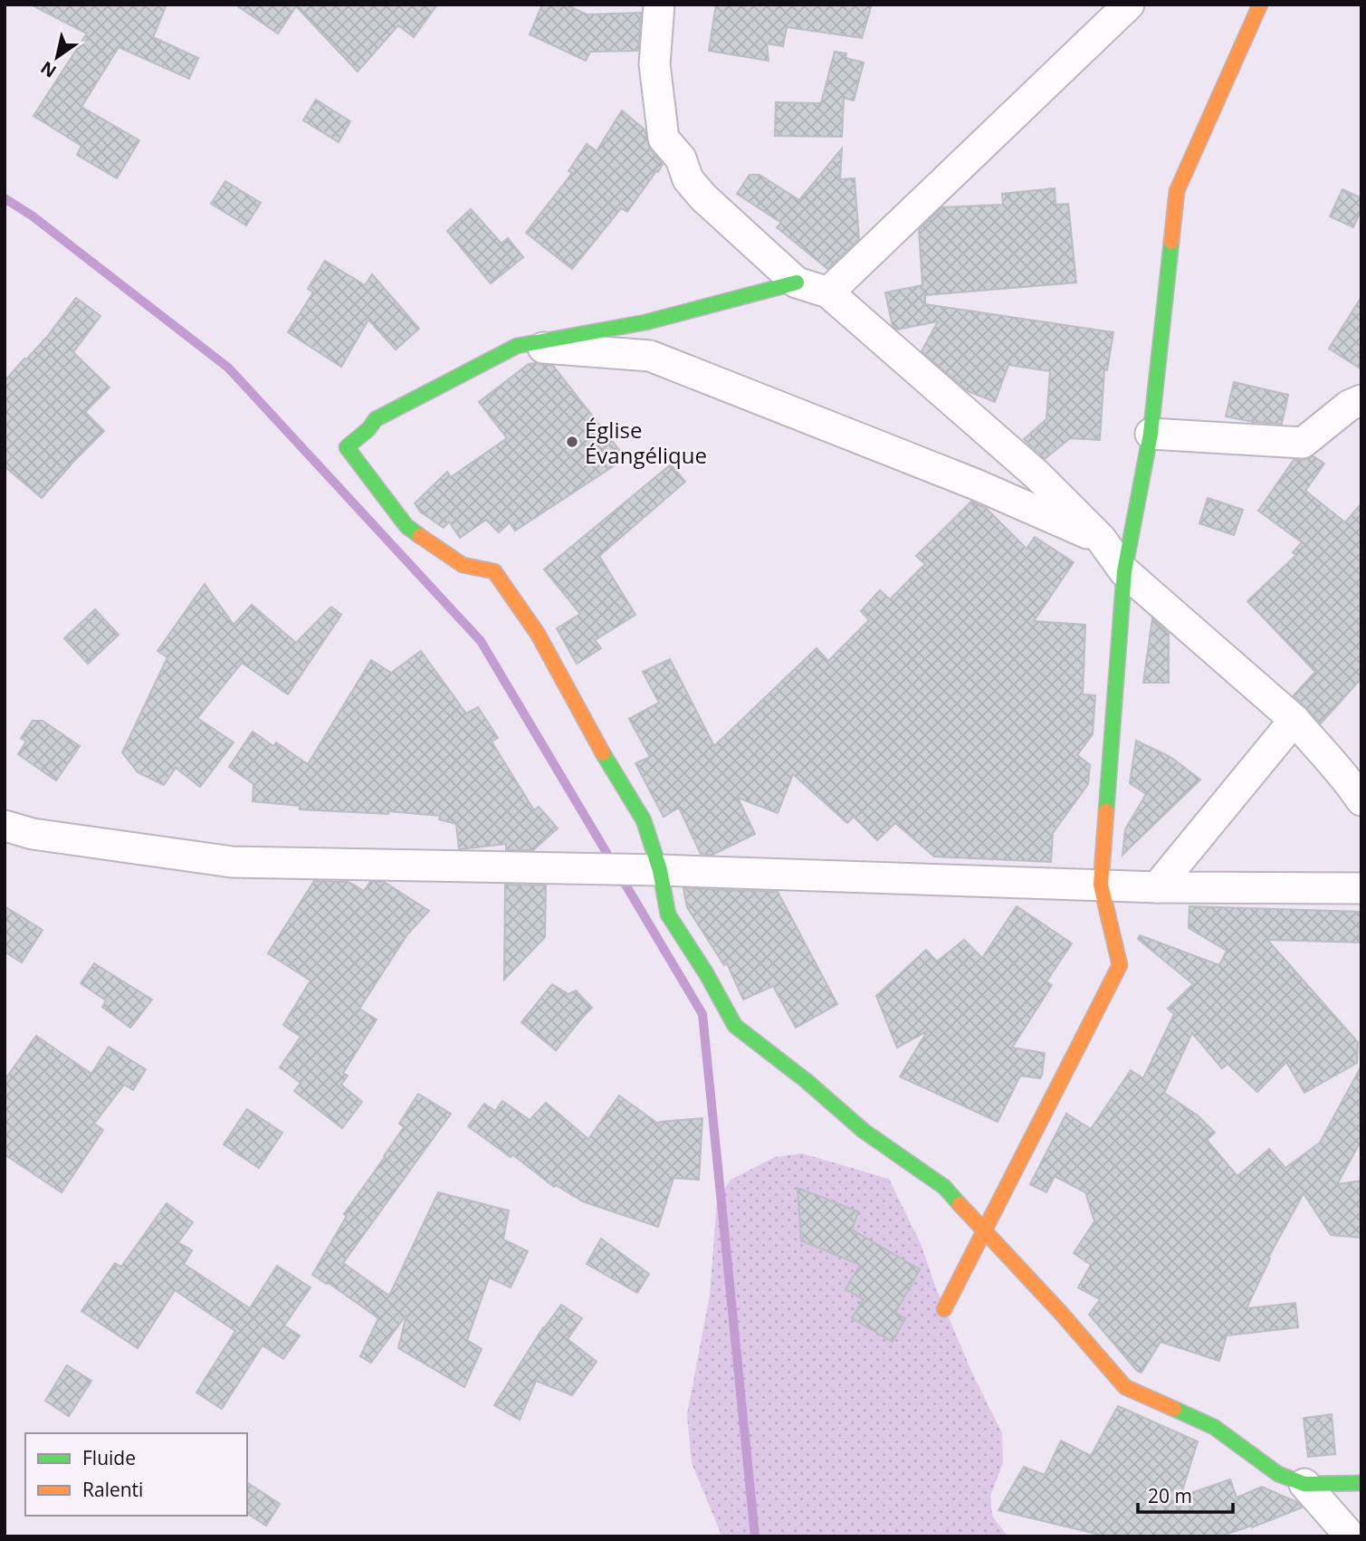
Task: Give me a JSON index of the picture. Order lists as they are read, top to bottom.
{
  "places": ["Église Évangélique"],
  "legend": ["Fluide", "Ralenti"],
  "scale_bar": "20 m",
  "north": "bottom left"
}
